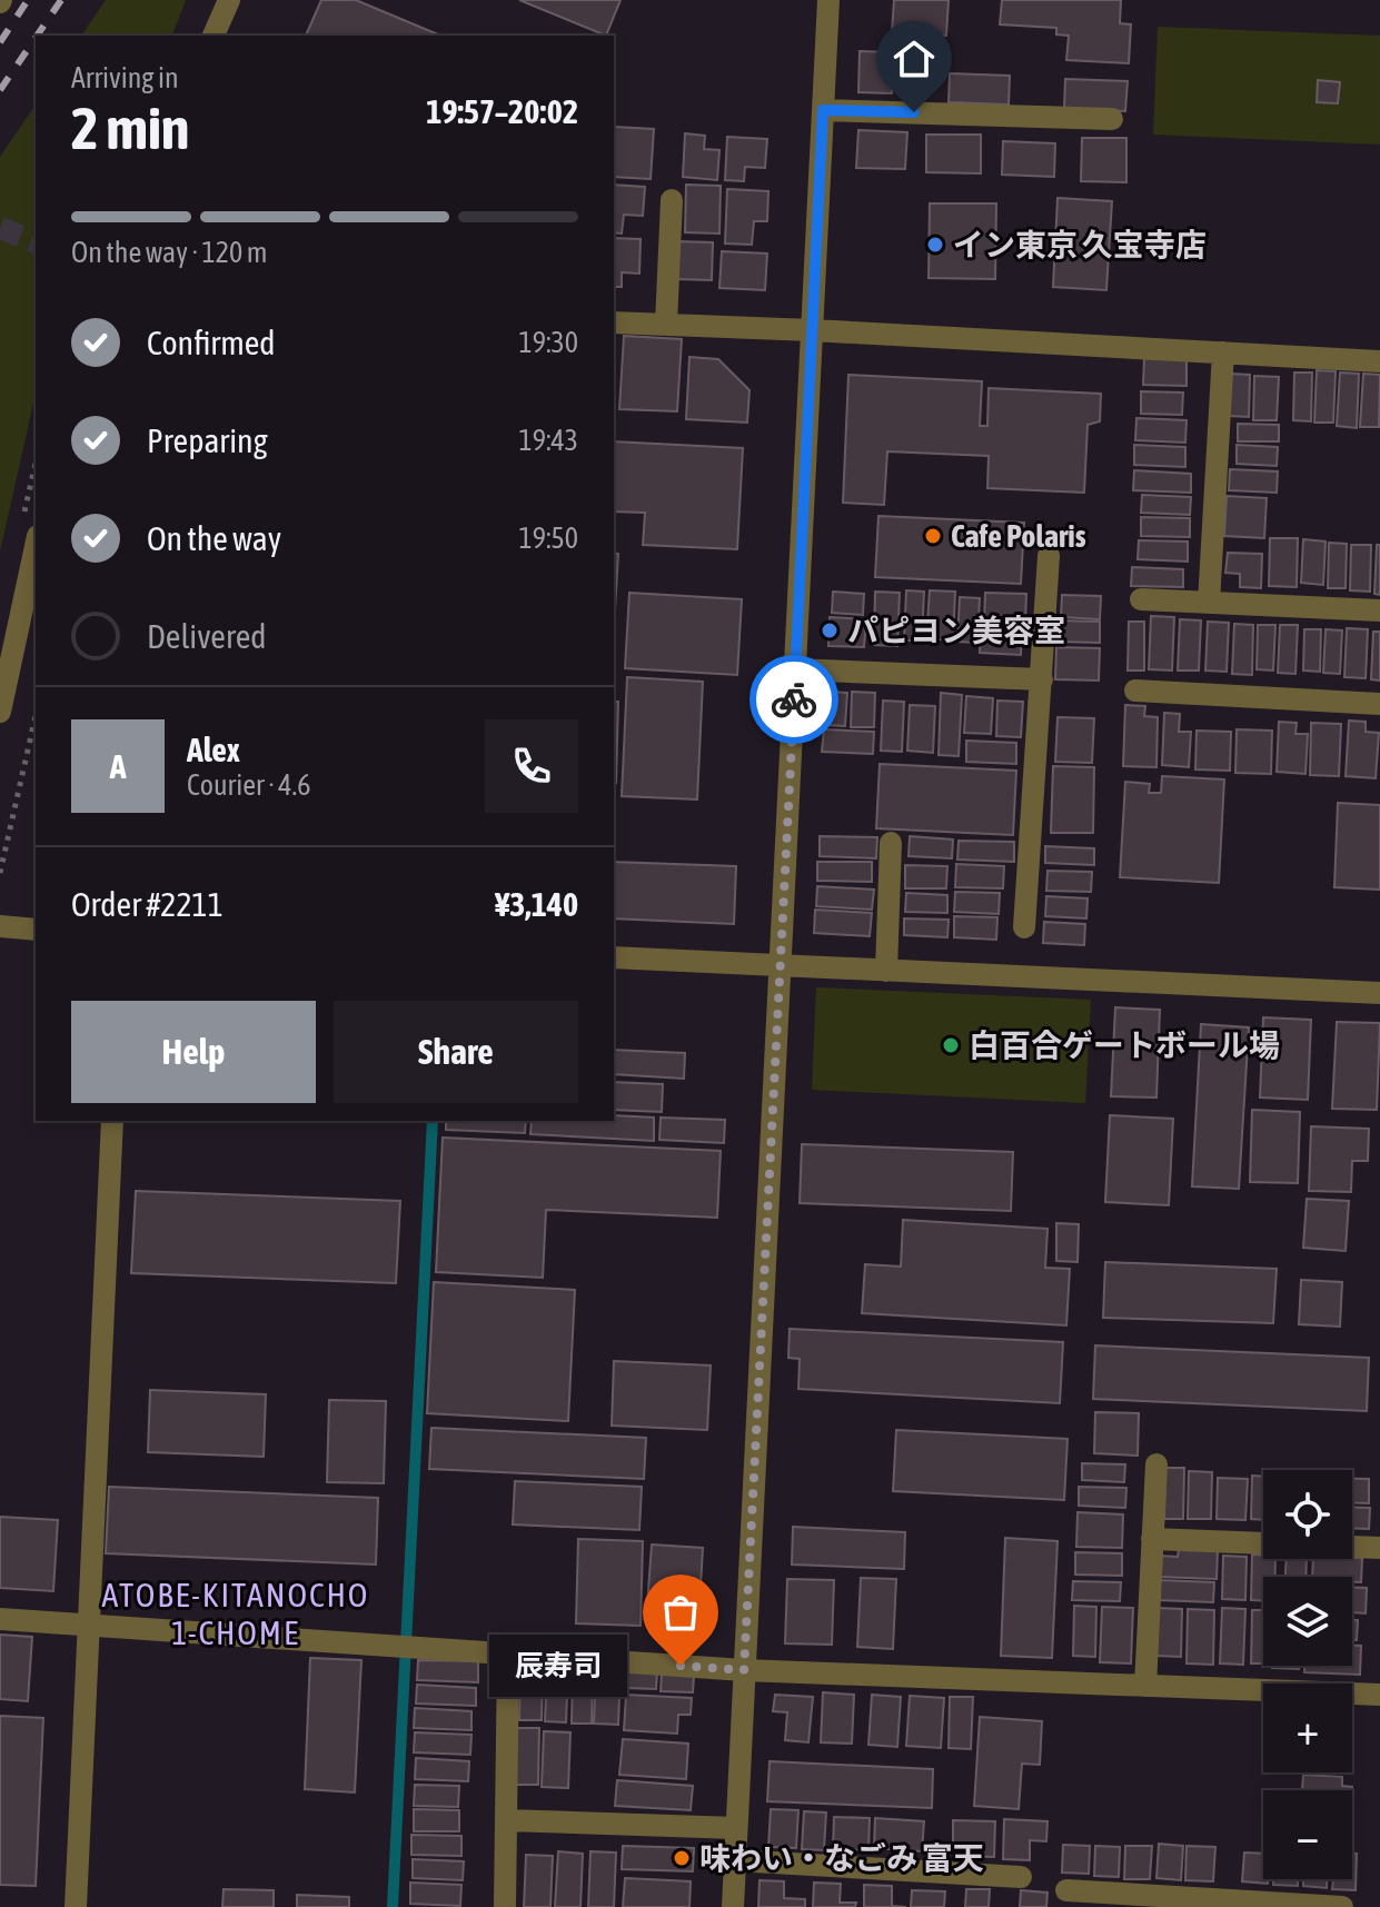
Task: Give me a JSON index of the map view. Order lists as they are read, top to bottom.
{
  "districts": ["ATOBE-KITANOCHO 1-CHOME"],
  "places": [
    "イン東京 久宝寺店",
    "Cafe Polaris",
    "パピヨン美容室",
    "白百合ゲートボール場",
    "辰寿司",
    "味わい・なごみ 富天"
  ],
  "page": {
    "heading": ["2 min", "Arriving in", "19:57–20:02"],
    "panel": [
      "Alex",
      "Courier · 4.6",
      "Order #2211",
      "¥3,140"
    ],
    "bar": "On the way · 120 m",
    "list": [
      ["Confirmed", "19:30"],
      ["Preparing", "19:43"],
      ["On the way", "19:50"],
      "Delivered"
    ],
    "round": "A",
    "buttons": ["Help", "Share"],
    "map_buttons": ["+", "−"],
    "bubble": "辰寿司"
  }
}
